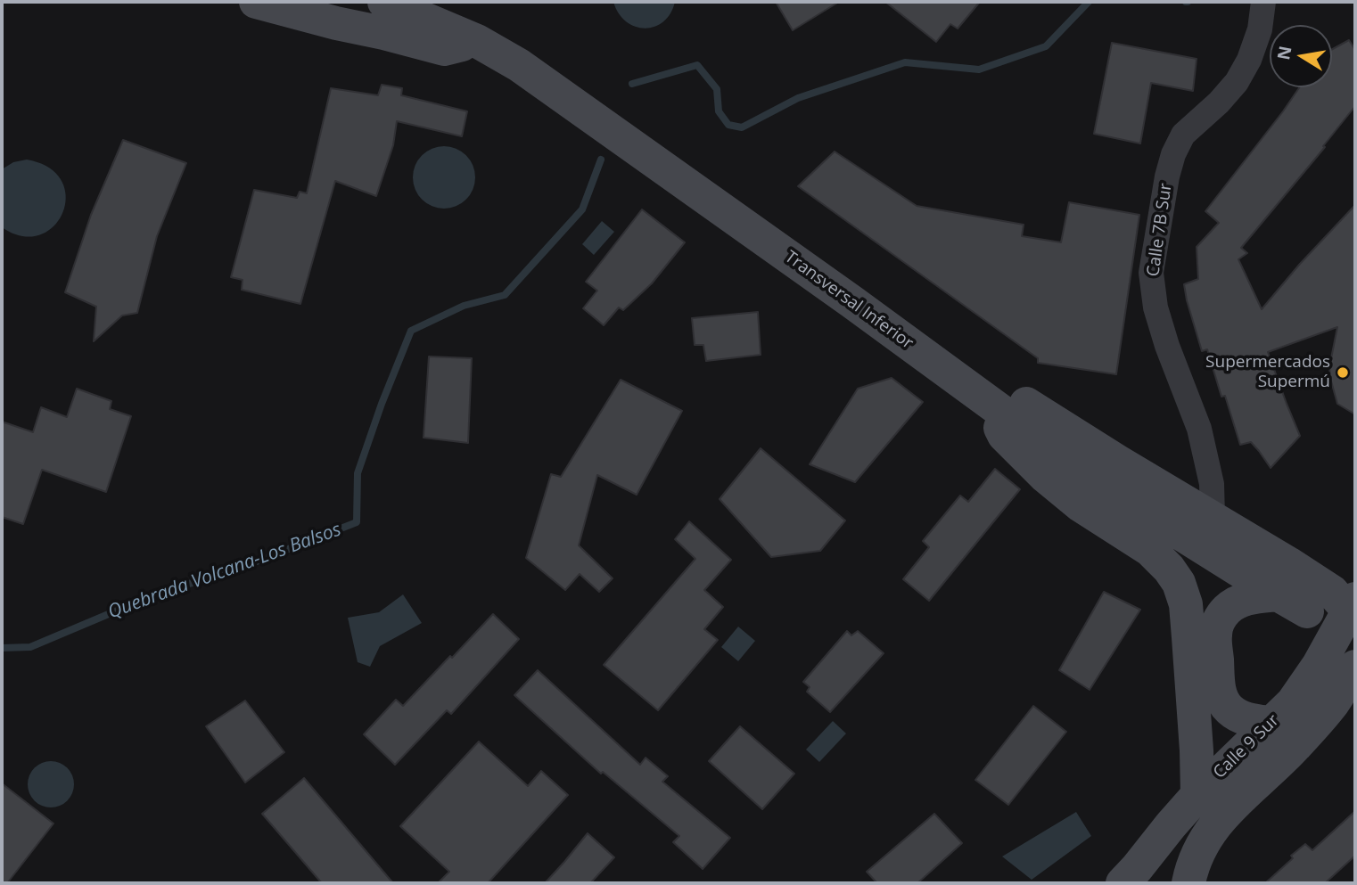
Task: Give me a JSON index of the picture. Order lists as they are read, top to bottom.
{
  "streets": {
    "main road": ["Transversal Inferior", "Calle 9 Sur"],
    "street": ["Calle 7B Sur"]
  },
  "water": ["Quebrada Volcana-Los Balsos"],
  "places": ["Supermercados Supermú"],
  "north": "left"
}
